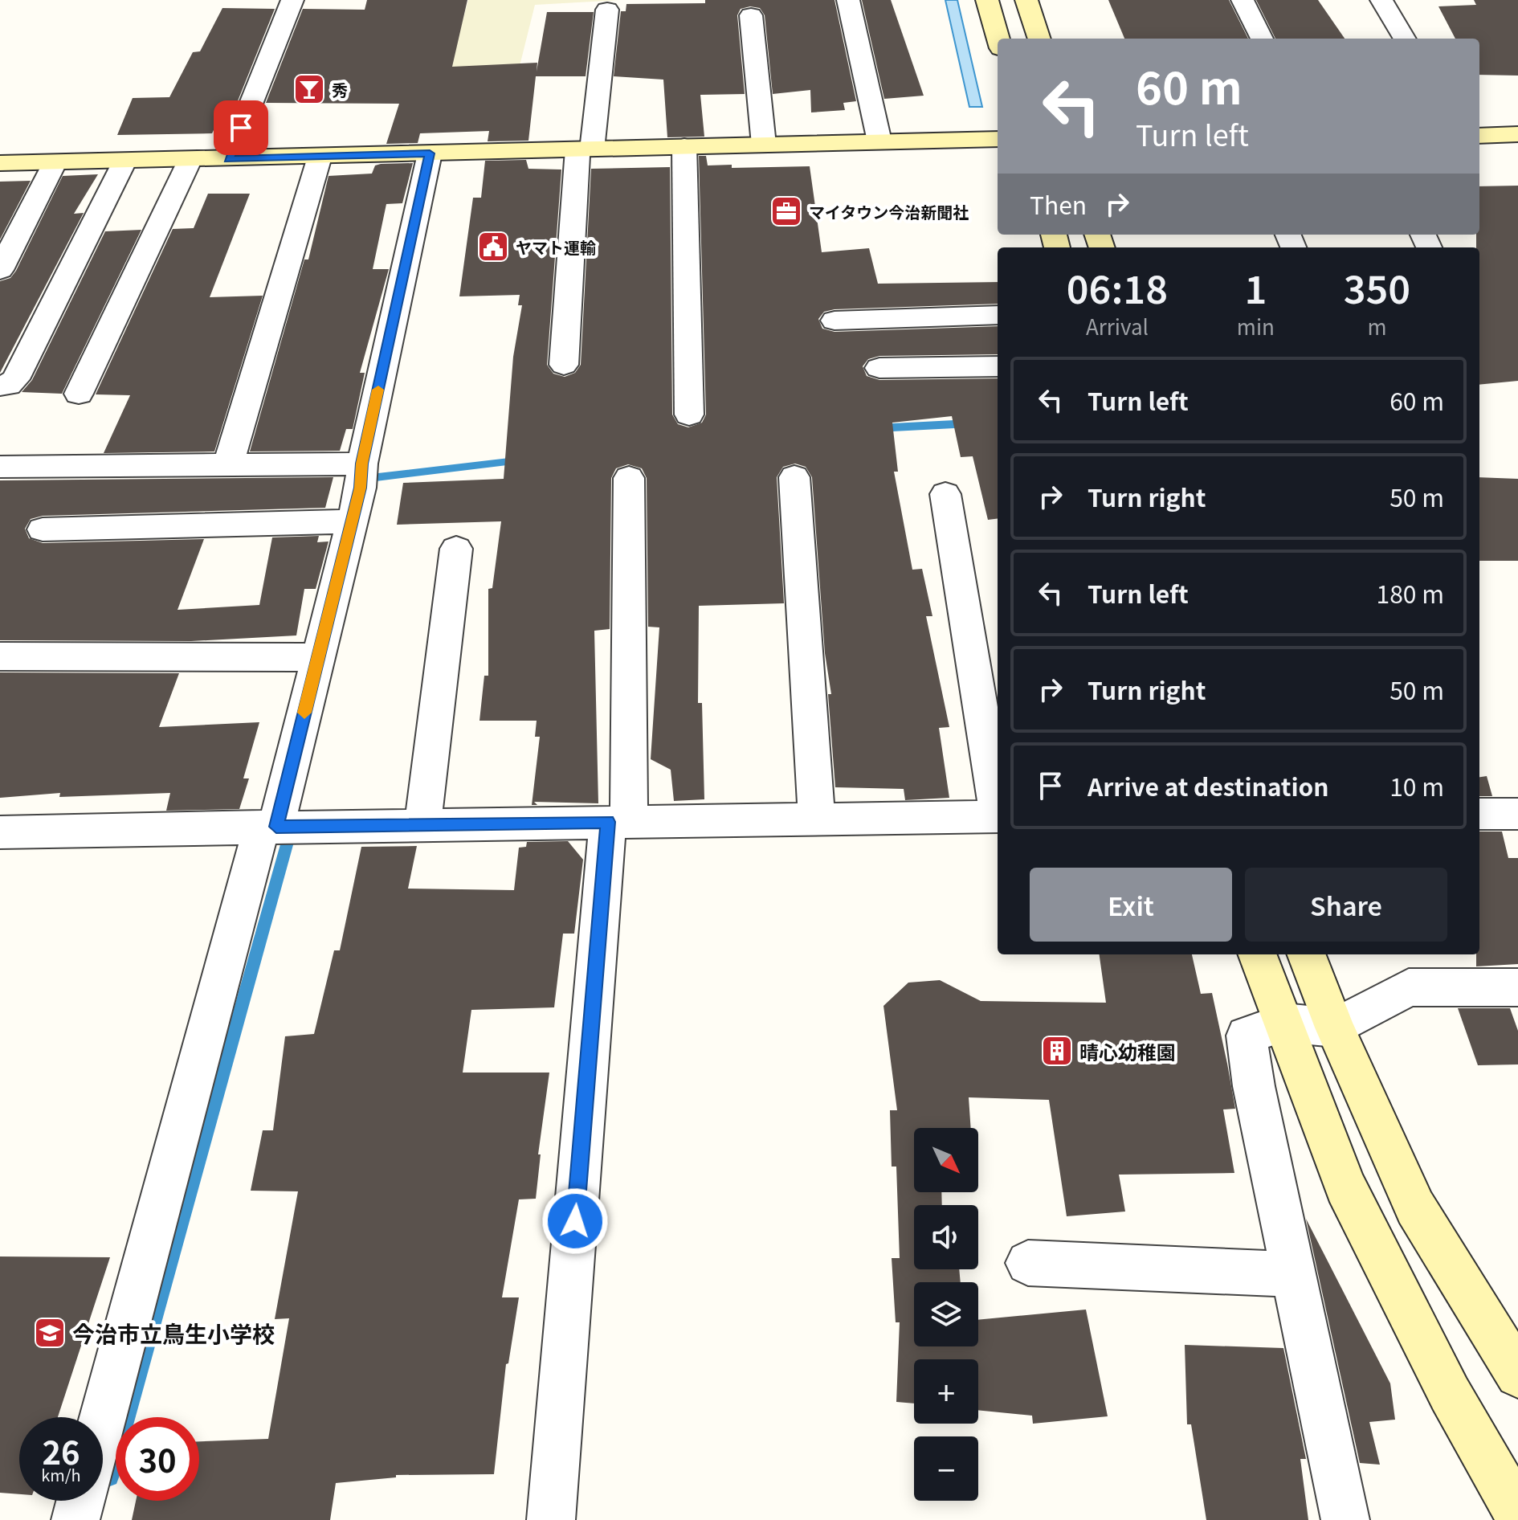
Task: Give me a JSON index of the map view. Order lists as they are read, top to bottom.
{
  "places": {
    "bar": ["秀"],
    "office": ["マイタウン今治新聞社"],
    "public building": ["ヤマト運輸"],
    "building": ["晴心幼稚園"],
    "school or university": ["今治市立鳥生小学校"]
  },
  "north": "bottom right",
  "page": {
    "turn": ["60 m", "Turn left"],
    "then": "Then",
    "eta": [
      "06:18",
      "Arrival",
      "1",
      "min",
      "350",
      "m"
    ],
    "list": [
      {
        "name": "Turn left",
        "value": "60 m"
      },
      {
        "name": "Turn right",
        "value": "50 m"
      },
      {
        "name": "Turn left",
        "value": "180 m"
      },
      {
        "name": "Turn right",
        "value": "50 m"
      },
      {
        "name": "Arrive at destination",
        "value": "10 m"
      }
    ],
    "buttons": ["Exit", "Share"],
    "map_buttons": ["+", "−"],
    "speed": "26 km/h",
    "limit": "30"
  }
}
